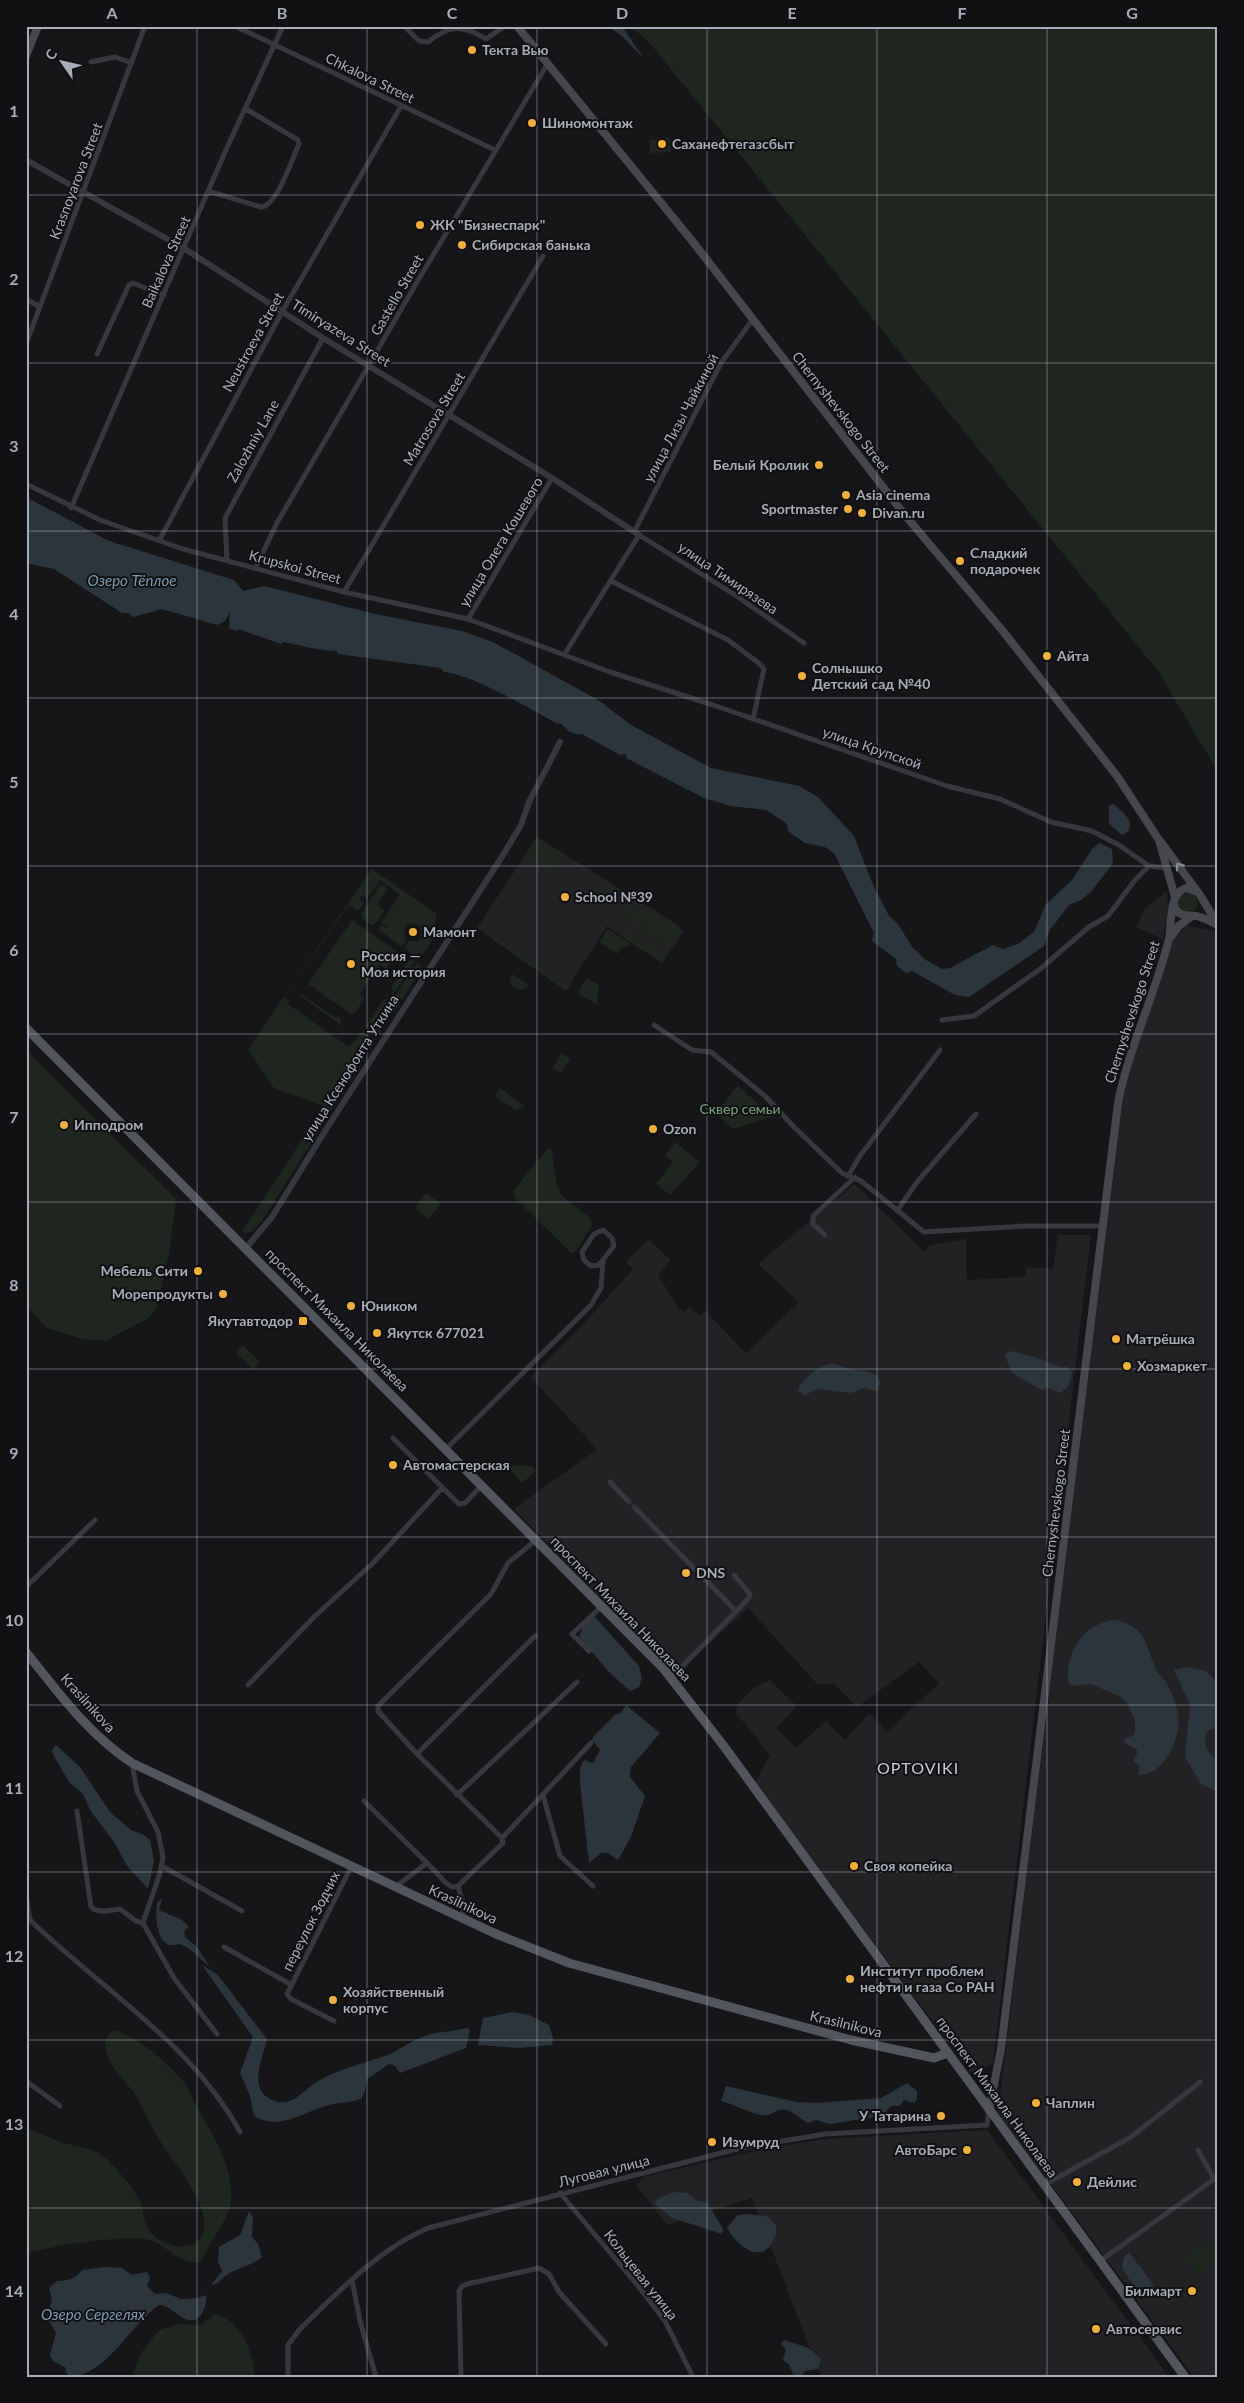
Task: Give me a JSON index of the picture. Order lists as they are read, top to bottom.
{
  "streets": {
    "main road": ["Chernyshevskogo Street", "проспект Михаила Николаева", "Krasilnikova"],
    "street": [
      "Chkalova Street",
      "Krasnoyarova Street",
      "Baikalova Street",
      "Gastello Street",
      "Timiryazeva Street",
      "Neustroeva Street",
      "улица Лизы Чайкиной",
      "Matrosova Street",
      "Zalozhniy Lane",
      "улица Олега Кошевого",
      "Krupskoi Street",
      "улица Тимирязева",
      "улица Крупской",
      "улица Ксенофонта Уткина",
      "переулок Зодчих",
      "Луговая улица",
      "Кольцевая улица"
    ]
  },
  "crossings": [
    ["Chkalova Street", "Baikalova Street"],
    ["Chkalova Street", "Gastello Street"],
    ["Chkalova Street", "Neustroeva Street"],
    ["Krasnoyarova Street", "Timiryazeva Street"],
    ["Baikalova Street", "Timiryazeva Street"],
    ["Baikalova Street", "Krupskoi Street"],
    ["Gastello Street", "Timiryazeva Street"],
    ["Gastello Street", "Chernyshevskogo Street"],
    ["Gastello Street", "Krupskoi Street"],
    ["Timiryazeva Street", "Neustroeva Street"],
    ["Timiryazeva Street", "улица Лизы Чайкиной"],
    ["Timiryazeva Street", "Matrosova Street"],
    ["Timiryazeva Street", "Zalozhniy Lane"],
    ["Timiryazeva Street", "улица Олега Кошевого"],
    ["Timiryazeva Street", "улица Тимирязева"],
    ["Neustroeva Street", "Krupskoi Street"],
    ["Chernyshevskogo Street", "улица Лизы Чайкиной"],
    ["Chernyshevskogo Street", "проспект Михаила Николаева"],
    ["Chernyshevskogo Street", "Луговая улица"],
    ["улица Лизы Чайкиной", "Krupskoi Street"],
    ["улица Лизы Чайкиной", "улица Тимирязева"],
    ["улица Лизы Чайкиной", "улица Крупской"],
    ["Matrosova Street", "Krupskoi Street"],
    ["Zalozhniy Lane", "Krupskoi Street"],
    ["улица Олега Кошевого", "Krupskoi Street"],
    ["Krupskoi Street", "улица Крупской"],
    ["улица Ксенофонта Уткина", "проспект Михаила Николаева"],
    ["проспект Михаила Николаева", "Krasilnikova"],
    ["проспект Михаила Николаева", "Луговая улица"],
    ["Krasilnikova", "переулок Зодчих"],
    ["Луговая улица", "Кольцевая улица"]
  ],
  "districts": ["OPTOVIKI"],
  "water": ["Озеро Тёплое", "Озеро Сергелях"],
  "parks": ["Сквер семьи"],
  "places": {
    "other": [
      "Текта Вью",
      "Шиномонтаж",
      "Саханефтегазсбыт",
      "ЖК \"Бизнеспарк\"",
      "Сибирская банька",
      "Белый Кролик",
      "Asia cinema",
      "Sportmaster",
      "Divan.ru",
      "Сладкий подарочек",
      "Айта",
      "Солнышко Детский сад №40",
      "School №39",
      "Мамонт",
      "Россия — Моя история",
      "Ипподром",
      "Ozon",
      "Мебель Сити",
      "Морепродукты",
      "Юником",
      "Якутск 677021",
      "Матрёшка",
      "Хозмаркет",
      "Автомастерская",
      "DNS",
      "Своя копейка",
      "Институт проблем нефти и газа Со РАН",
      "Хозяйственный корпус",
      "Чаплин",
      "У Татарина",
      "Изумруд",
      "АвтоБарс",
      "Дейлис",
      "Билмарт",
      "Автосервис"
    ],
    "transit": ["Якутавтодор"]
  },
  "north": "top left",
  "grid": {
    "columns": [
      "A",
      "B",
      "C",
      "D",
      "E",
      "F",
      "G"
    ],
    "rows": [
      "1",
      "2",
      "3",
      "4",
      "5",
      "6",
      "7",
      "8",
      "9",
      "10",
      "11",
      "12",
      "13",
      "14"
    ]
  }
}
